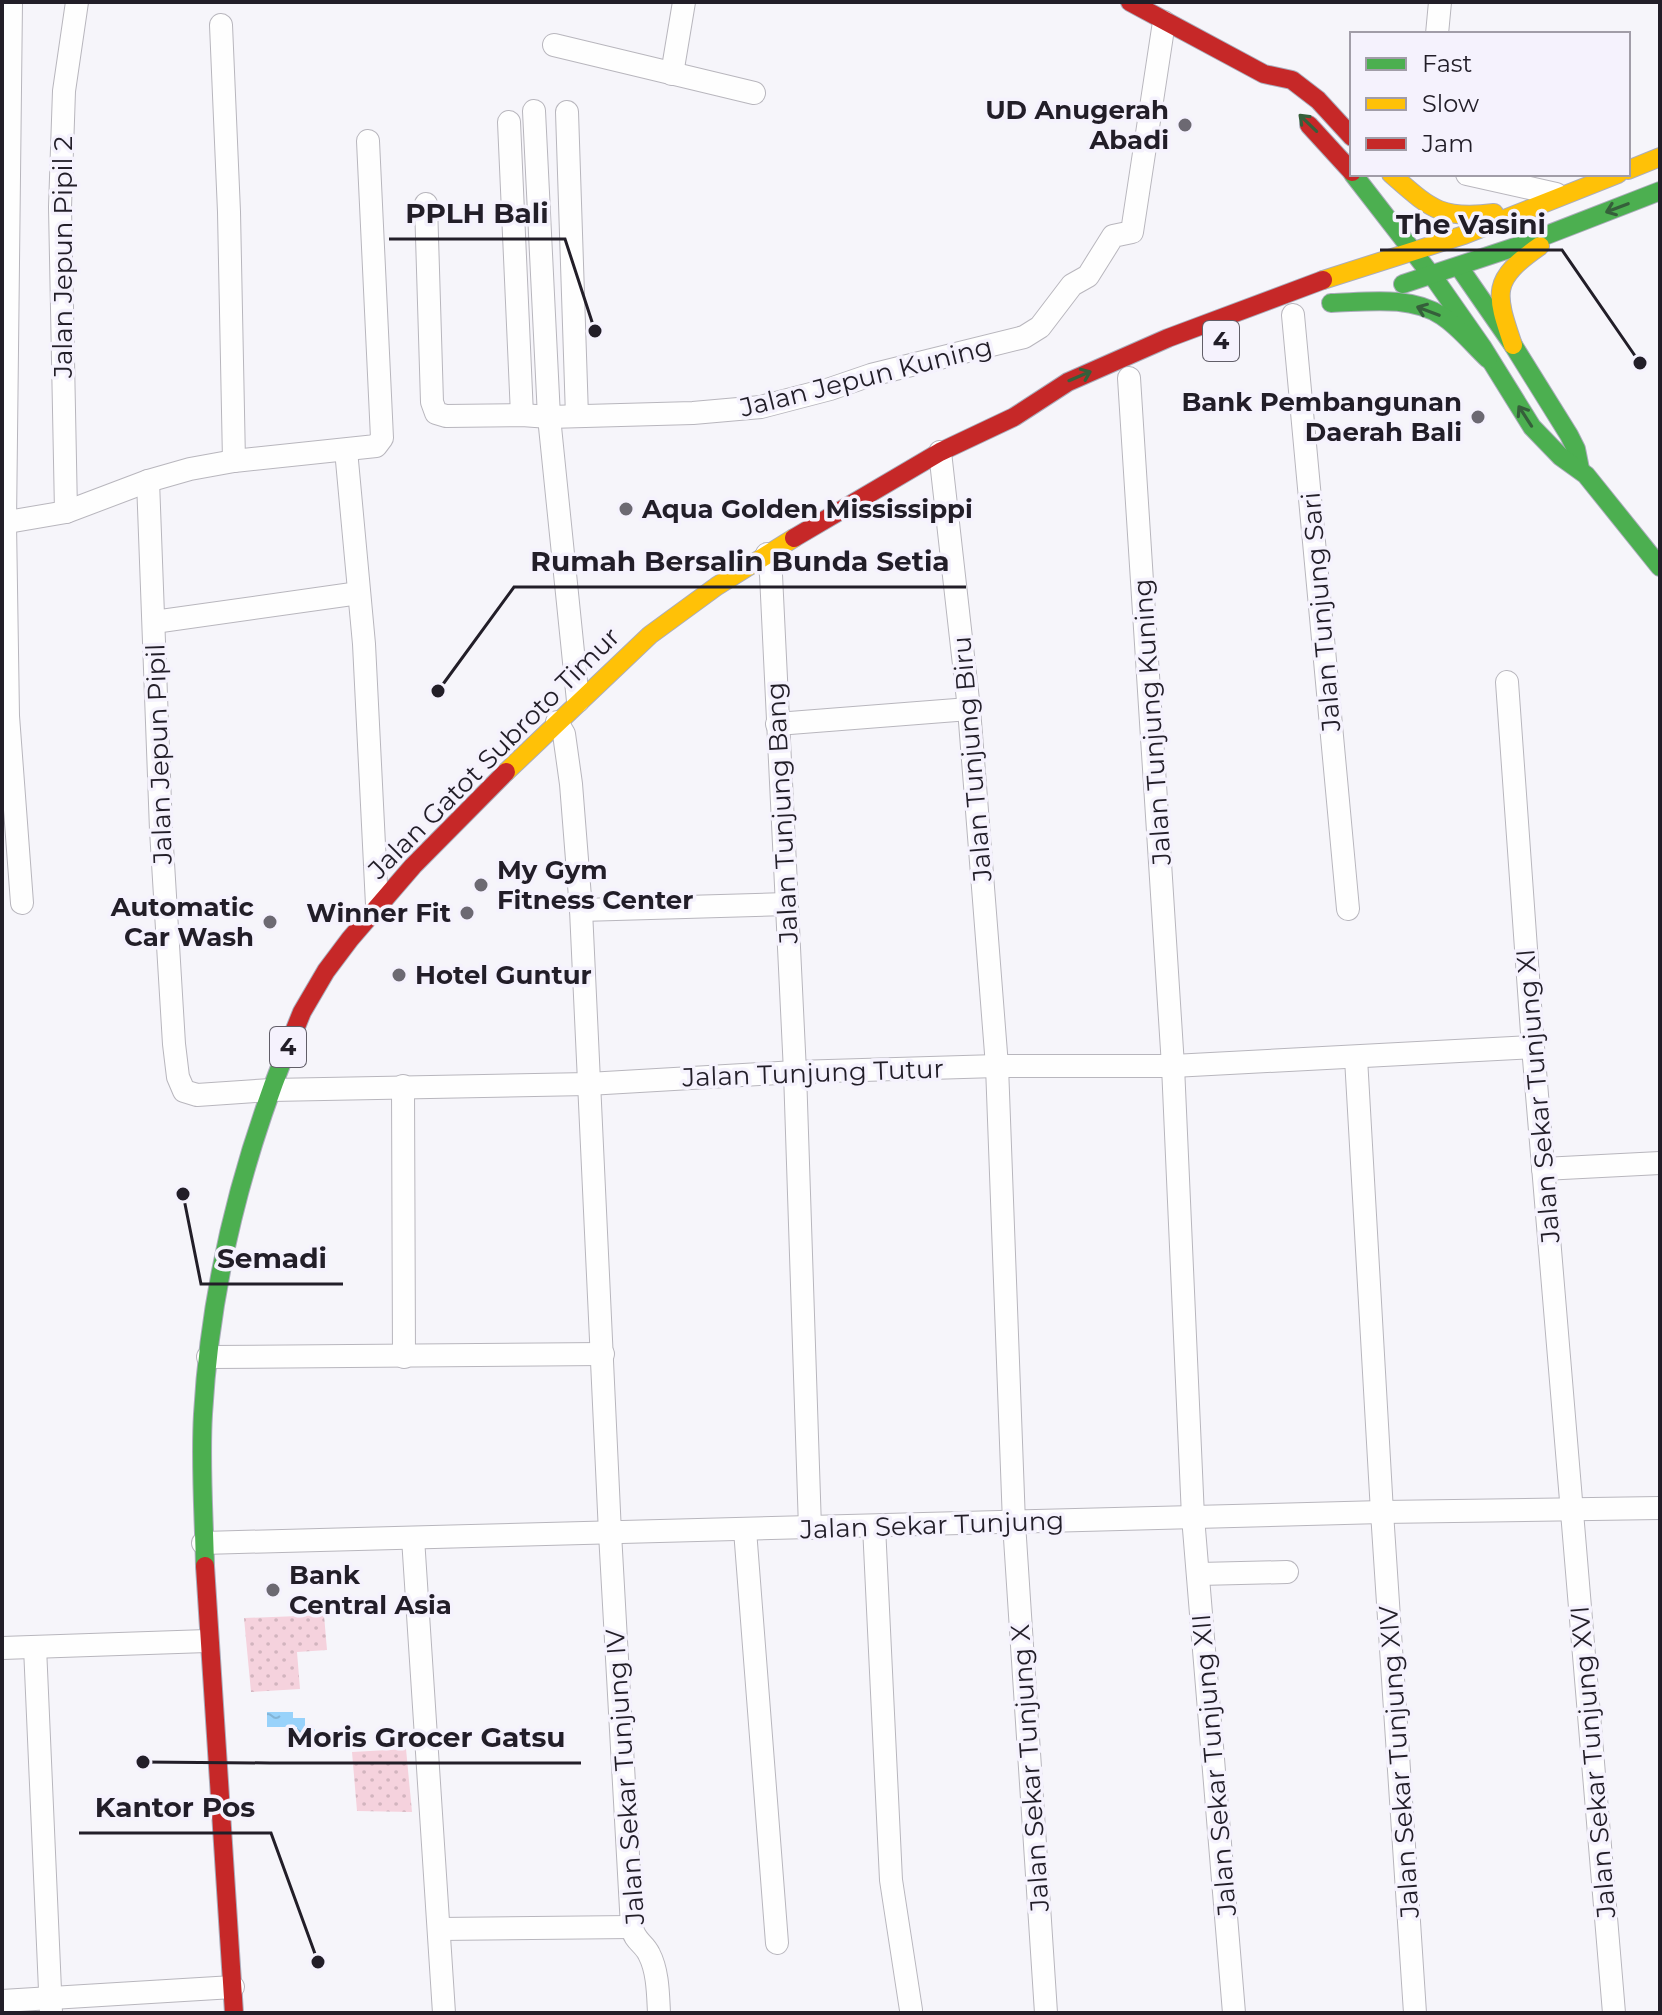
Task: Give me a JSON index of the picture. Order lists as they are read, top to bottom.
{
  "streets": {
    "main road": ["4", "Jalan Gatot Subroto Timur"],
    "street": [
      "Jalan Jepun Pipil 2",
      "Jalan Jepun Kuning",
      "Jalan Tunjung Sari",
      "Jalan Tunjung Kuning",
      "Jalan Jepun Pipil",
      "Jalan Tunjung Biru",
      "Jalan Tunjung Bang",
      "Jalan Tunjung Tutur",
      "Jalan Sekar Tunjung XI",
      "Jalan Sekar Tunjung",
      "Jalan Sekar Tunjung XIV",
      "Jalan Sekar Tunjung XVI",
      "Jalan Sekar Tunjung XII",
      "Jalan Sekar Tunjung X",
      "Jalan Sekar Tunjung IV"
    ]
  },
  "crossings": [
    ["4", "Jalan Gatot Subroto Timur"],
    ["Jalan Tunjung Kuning", "Jalan Tunjung Tutur"],
    ["Jalan Tunjung Kuning", "Jalan Sekar Tunjung"],
    ["Jalan Tunjung Kuning", "Jalan Sekar Tunjung XII"],
    ["Jalan Gatot Subroto Timur", "Jalan Jepun Pipil"],
    ["Jalan Gatot Subroto Timur", "Jalan Tunjung Biru"],
    ["Jalan Gatot Subroto Timur", "Jalan Tunjung Bang"],
    ["Jalan Gatot Subroto Timur", "Jalan Tunjung Tutur"],
    ["Jalan Gatot Subroto Timur", "Jalan Sekar Tunjung"],
    ["Jalan Gatot Subroto Timur", "Jalan Sekar Tunjung IV"],
    ["Jalan Jepun Pipil", "Jalan Tunjung Tutur"],
    ["Jalan Tunjung Biru", "Jalan Tunjung Tutur"],
    ["Jalan Tunjung Biru", "Jalan Sekar Tunjung"],
    ["Jalan Tunjung Biru", "Jalan Sekar Tunjung X"],
    ["Jalan Tunjung Bang", "Jalan Tunjung Tutur"],
    ["Jalan Tunjung Bang", "Jalan Sekar Tunjung"],
    ["Jalan Tunjung Tutur", "Jalan Sekar Tunjung XI"],
    ["Jalan Tunjung Tutur", "Jalan Sekar Tunjung XIV"],
    ["Jalan Tunjung Tutur", "Jalan Sekar Tunjung IV"],
    ["Jalan Sekar Tunjung XI", "Jalan Sekar Tunjung"],
    ["Jalan Sekar Tunjung XI", "Jalan Sekar Tunjung XVI"],
    ["Jalan Sekar Tunjung", "Jalan Sekar Tunjung XIV"],
    ["Jalan Sekar Tunjung", "Jalan Sekar Tunjung XVI"],
    ["Jalan Sekar Tunjung", "Jalan Sekar Tunjung XII"],
    ["Jalan Sekar Tunjung", "Jalan Sekar Tunjung X"],
    ["Jalan Sekar Tunjung", "Jalan Sekar Tunjung IV"]
  ],
  "places": [
    "UD Anugerah Abadi",
    "PPLH Bali",
    "The Vasini",
    "Bank Pembangunan Daerah Bali",
    "Aqua Golden Mississippi",
    "Rumah Bersalin Bunda Setia",
    "My Gym Fitness Center",
    "Winner Fit",
    "Automatic Car Wash",
    "Hotel Guntur",
    "Semadi",
    "Bank Central Asia",
    "Moris Grocer Gatsu",
    "Kantor Pos"
  ],
  "legend": ["Fast", "Slow", "Jam"]
}
